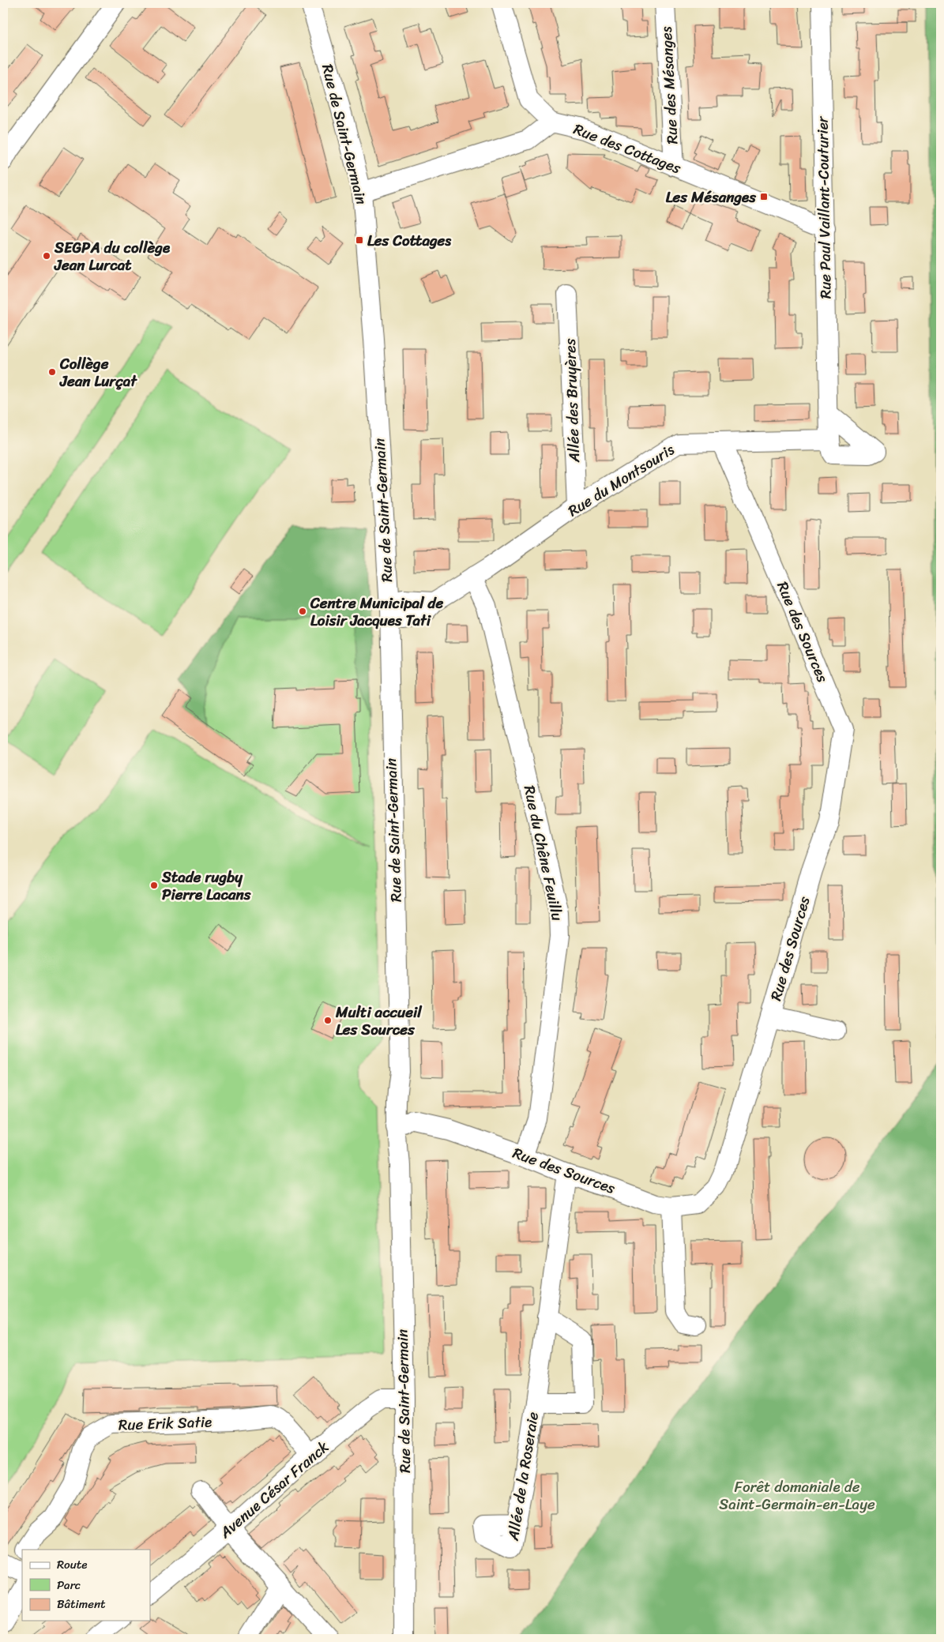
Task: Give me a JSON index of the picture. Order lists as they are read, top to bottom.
{
  "streets": {
    "street": [
      "Rue des Mésanges",
      "Rue de Saint-Germain",
      "Rue des Cottages",
      "Rue Paul Vaillant-Couturier",
      "Allée des Bruyères",
      "Rue du Montsouris",
      "Rue des Sources",
      "Rue du Chêne Feuillu",
      "Rue Erik Satie",
      "Allée de la Roseraie",
      "Avenue César Franck"
    ]
  },
  "crossings": [
    ["Rue des Mésanges", "Rue des Cottages"],
    ["Rue de Saint-Germain", "Rue du Montsouris"],
    ["Rue de Saint-Germain", "Rue des Sources"],
    ["Rue de Saint-Germain", "Avenue César Franck"],
    ["Rue des Cottages", "Rue Paul Vaillant-Couturier"],
    ["Allée des Bruyères", "Rue du Montsouris"],
    ["Rue du Montsouris", "Rue des Sources"],
    ["Rue du Montsouris", "Rue du Chêne Feuillu"],
    ["Rue des Sources", "Rue du Chêne Feuillu"],
    ["Rue des Sources", "Allée de la Roseraie"],
    ["Rue Erik Satie", "Avenue César Franck"]
  ],
  "parks": ["Forêt domaniale de Saint-Germain-en-Laye"],
  "places": {
    "transit": ["Les Mésanges", "Les Cottages"],
    "other": [
      "SEGPA du collège Jean Lurcat",
      "Collège Jean Lurçat",
      "Centre Municipal de Loisir Jacques Tati",
      "Stade rugby Pierre Lacans",
      "Multi accueil Les Sources"
    ]
  },
  "legend": ["Route", "Parc", "Bâtiment"]
}
